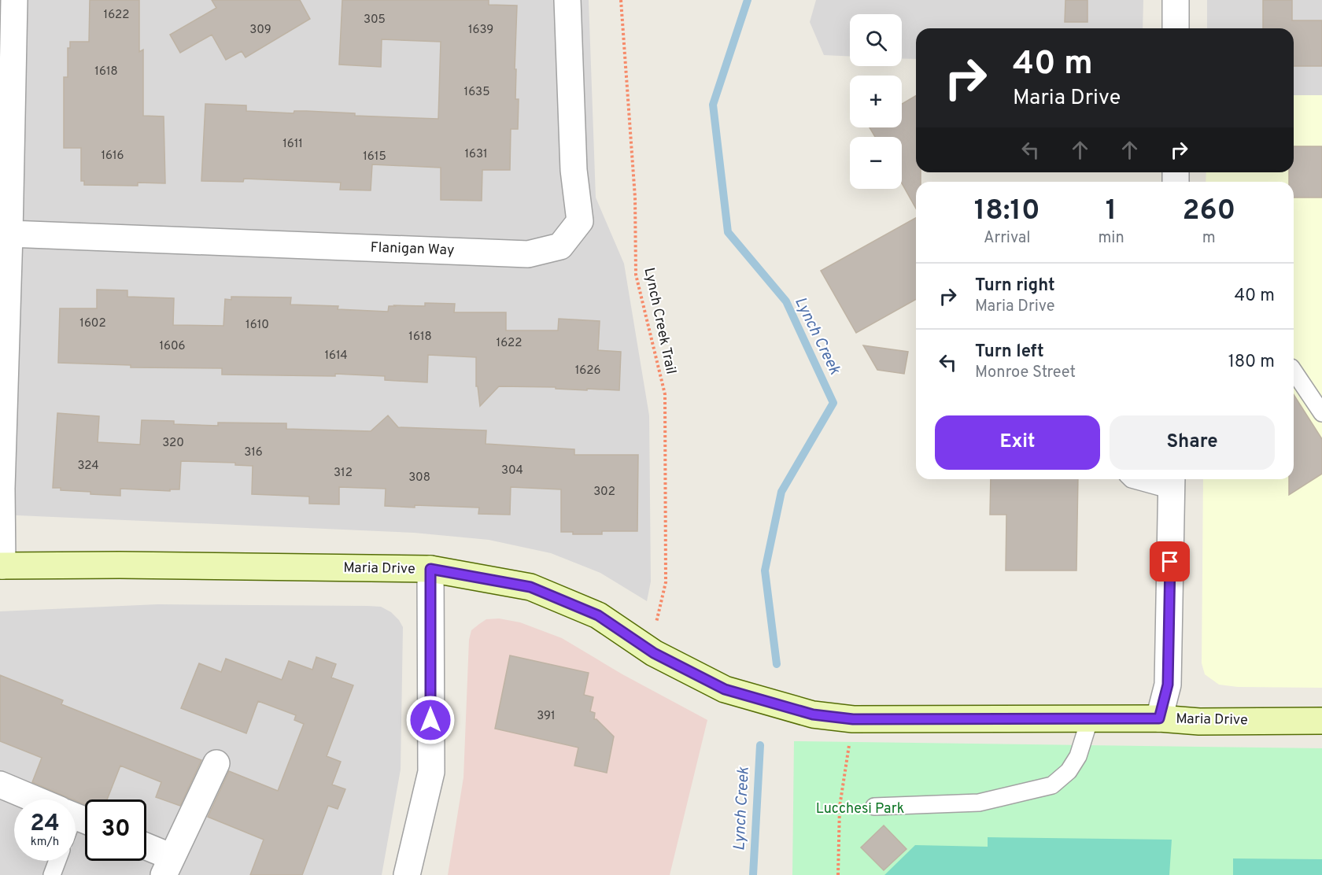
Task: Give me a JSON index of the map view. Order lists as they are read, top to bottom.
{
  "streets": {
    "street": ["Flanigan Way", "Maria Drive"],
    "path": ["Lynch Creek Trail"]
  },
  "water": ["Lynch Creek"],
  "parks": ["Lucchesi Park"],
  "house_numbers": [
    "1622",
    "305",
    "309",
    "1639",
    "1618",
    "1635",
    "1611",
    "1631",
    "1616",
    "1615",
    "1602",
    "1610",
    "1618",
    "1622",
    "1606",
    "1614",
    "1626",
    "320",
    "316",
    "324",
    "304",
    "312",
    "308",
    "302",
    "391"
  ],
  "page": {
    "map_buttons": ["+", "−"],
    "turn": ["40 m", "Maria Drive"],
    "eta": [
      "18:10",
      "Arrival",
      "1",
      "min",
      "260",
      "m"
    ],
    "list": [
      {
        "name": "Turn right",
        "note": "Maria Drive",
        "value": "40 m"
      },
      {
        "name": "Turn left",
        "note": "Monroe Street",
        "value": "180 m"
      }
    ],
    "buttons": ["Exit", "Share"],
    "speed": "24 km/h",
    "limit": "30"
  }
}
